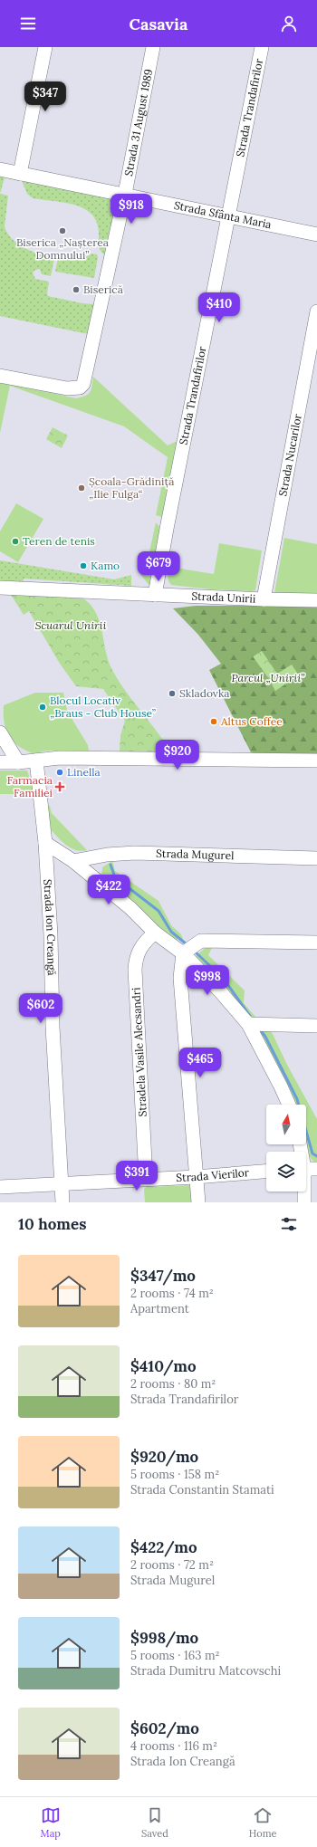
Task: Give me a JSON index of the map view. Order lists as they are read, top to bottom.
{
  "streets": {
    "street": [
      "Strada Trandafirilor",
      "Strada 31 August 1989",
      "Strada Sfânta Maria",
      "Strada Nucarilor",
      "Strada Unirii",
      "Strada Mugurel",
      "Strada Ion Creangă",
      "Stradela Vasile Alecsandri",
      "Strada Vierilor"
    ]
  },
  "crossings": [
    ["Strada Trandafirilor", "Strada Sfânta Maria"],
    ["Strada Trandafirilor", "Strada Unirii"],
    ["Strada 31 August 1989", "Strada Sfânta Maria"],
    ["Strada Nucarilor", "Strada Unirii"],
    ["Strada Ion Creangă", "Strada Vierilor"],
    ["Stradela Vasile Alecsandri", "Strada Vierilor"]
  ],
  "parks": ["Scuarul Unirii", "Parcul „Unirii”"],
  "places": {
    "other": [
      "Biserica „Nașterea Domnului”",
      "Biserică",
      "Școala-Grădiniță „Ilie Fulga“",
      "Teren de tenis",
      "Kamo",
      "Skladovka",
      "Blocul Locativ „Braus - Club House”",
      "Altus Coffee",
      "Linella"
    ],
    "health": ["Farmacia Familiei"]
  },
  "north": "top",
  "page": {
    "header": "Casavia",
    "price": [
      "$347",
      "$918",
      "$410",
      "$679",
      "$920",
      "$422",
      "$998",
      "$602",
      "$465",
      "$391"
    ],
    "heading": "10 homes",
    "list": [
      {
        "name": "$347/mo",
        "note": "2 rooms · 74 m² · Apartment"
      },
      {
        "name": "$410/mo",
        "note": "2 rooms · 80 m² · Strada Trandafirilor"
      },
      {
        "name": "$920/mo",
        "note": "5 rooms · 158 m² · Strada Constantin Stamati"
      },
      {
        "name": "$422/mo",
        "note": "2 rooms · 72 m² · Strada Mugurel"
      },
      {
        "name": "$998/mo",
        "note": "5 rooms · 163 m² · Strada Dumitru Matcovschi"
      },
      {
        "name": "$602/mo",
        "note": "4 rooms · 116 m² · Strada Ion Creangă"
      }
    ],
    "tabs": ["Map", "Saved", "Home"]
  }
}
